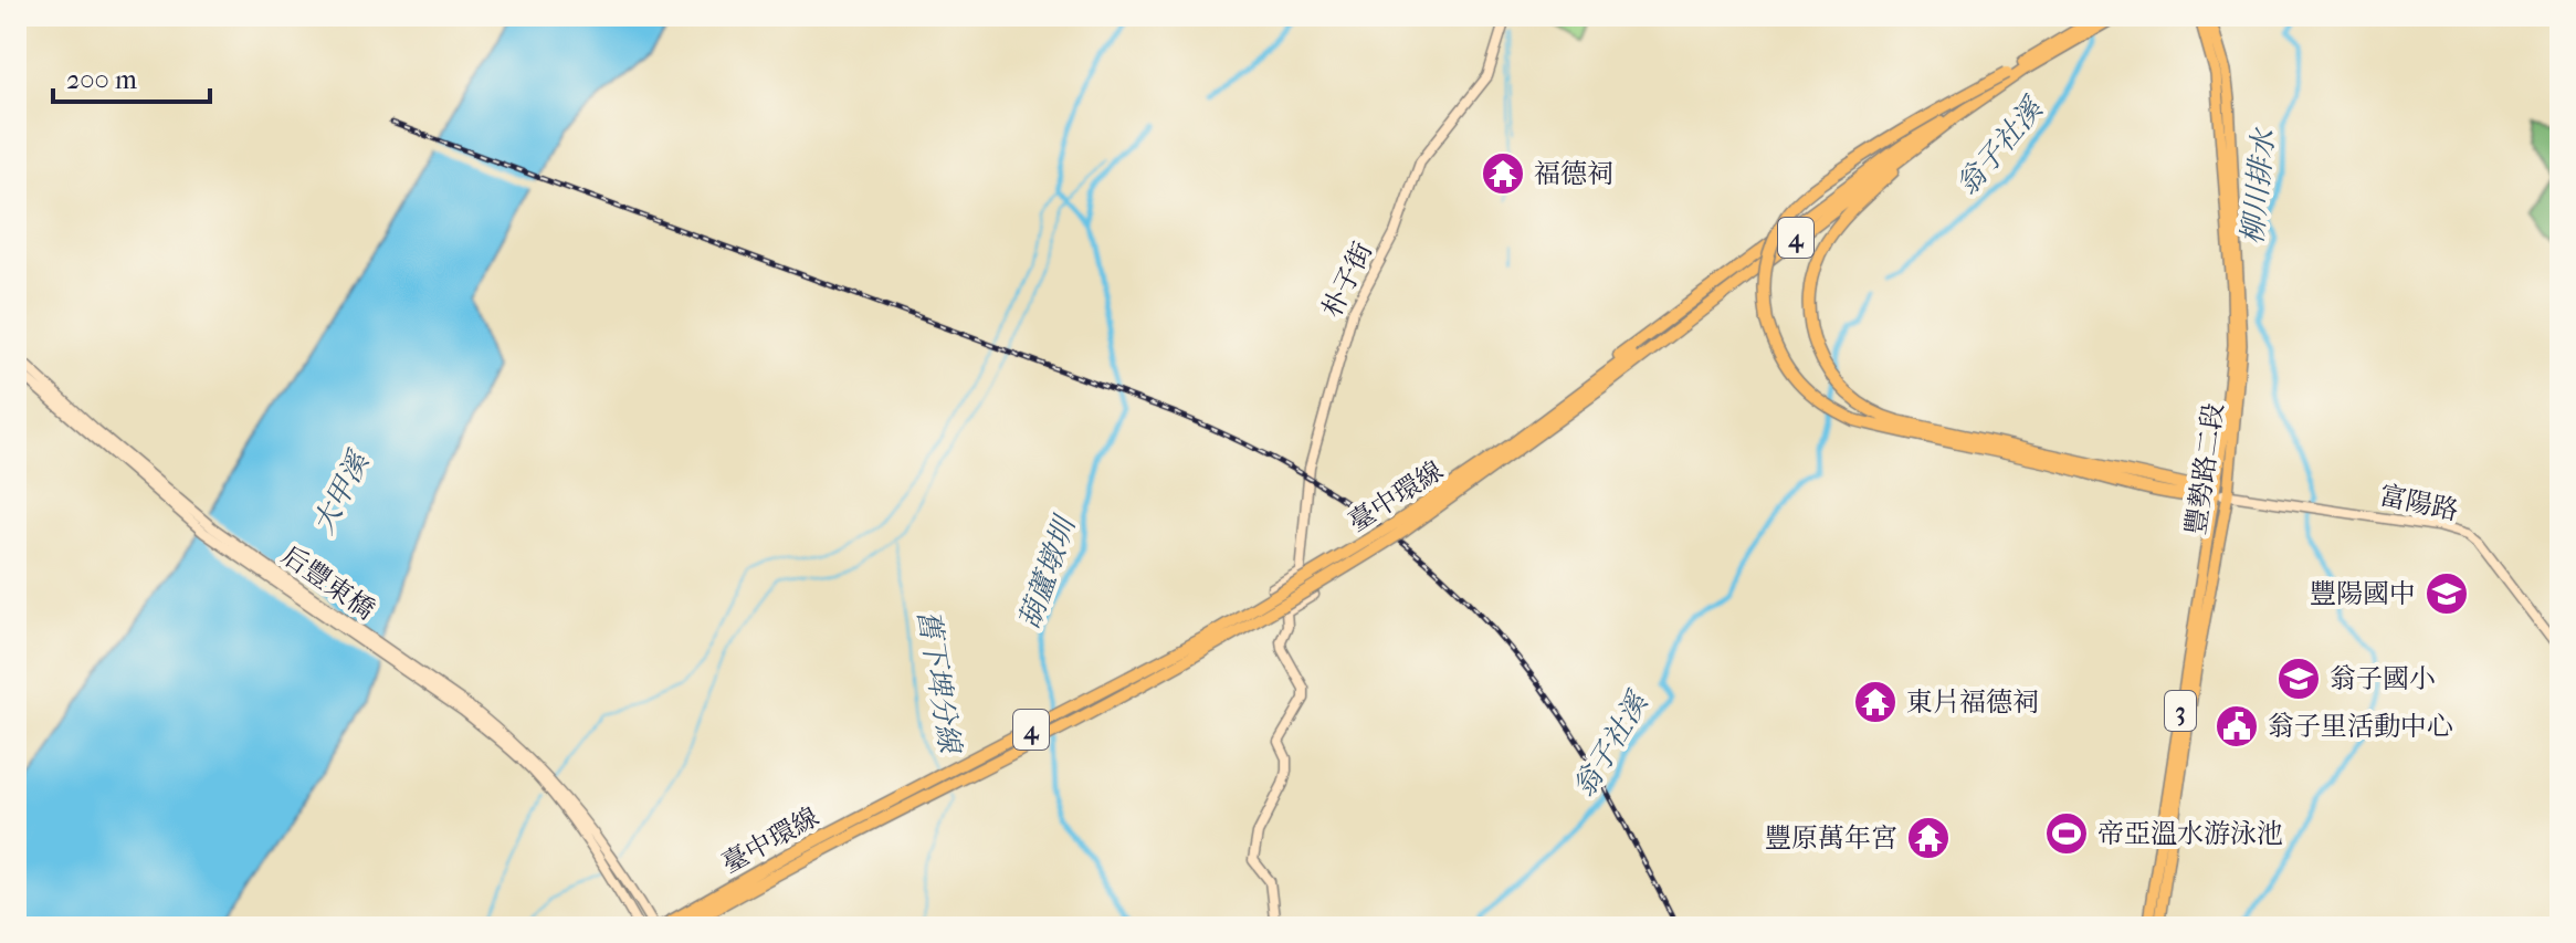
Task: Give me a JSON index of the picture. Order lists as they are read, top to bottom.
{
  "streets": {
    "highway": ["4", "臺中環線"],
    "main road": ["豐勢路二段", "3"],
    "street": ["朴子街", "富陽路", "后豐東橋"]
  },
  "crossings": [
    ["豐勢路二段", "富陽路"]
  ],
  "water": [
    "翁子社溪",
    "柳川排水",
    "大甲溪",
    "葫蘆墩圳",
    "舊下埤分線"
  ],
  "places": {
    "temple": ["福德祠", "東片福德祠", "豐原萬年宮"],
    "school or university": ["豐陽國中", "翁子國小"],
    "public building": ["翁子里活動中心"],
    "sports": ["帝亞溫水游泳池"]
  },
  "scale_bar": "200 m"
}
